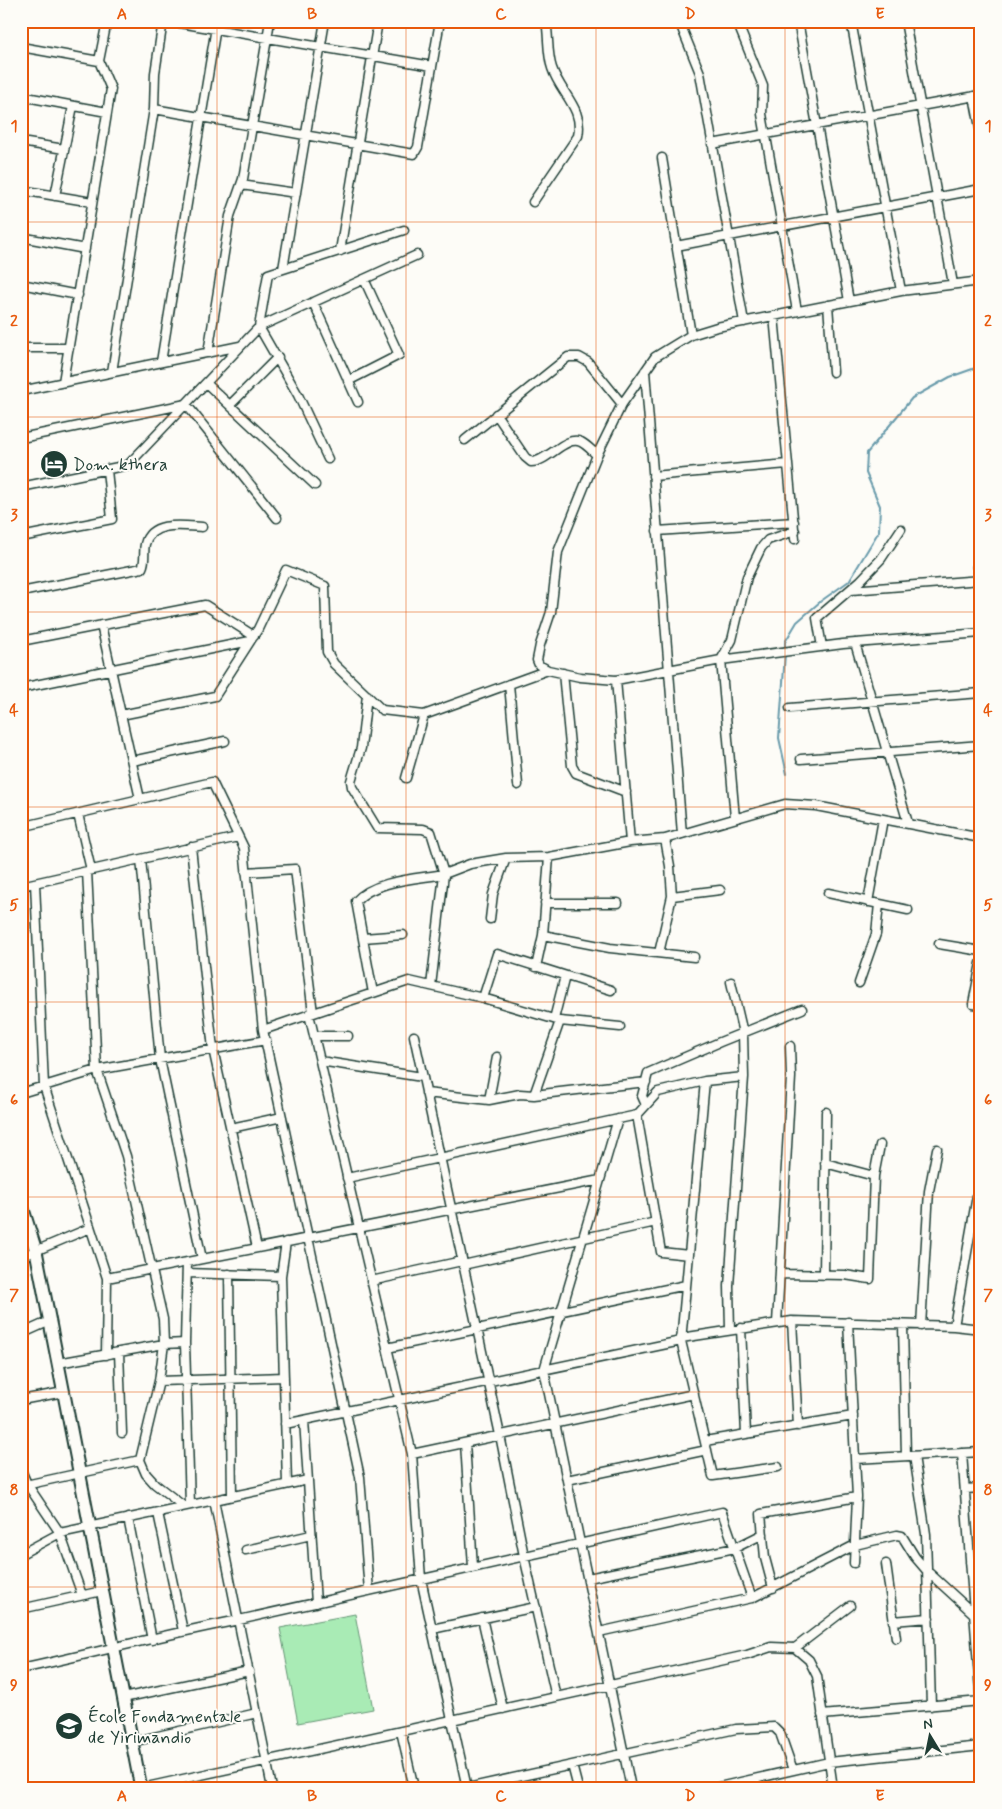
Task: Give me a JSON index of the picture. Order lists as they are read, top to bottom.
{
  "places": {
    "hotel": ["Dom. kthera"],
    "school or university": ["École Fondamentale de Yirimandio"]
  },
  "north": "top",
  "grid": {
    "columns": [
      "A",
      "B",
      "C",
      "D",
      "E"
    ],
    "rows": [
      "1",
      "2",
      "3",
      "4",
      "5",
      "6",
      "7",
      "8",
      "9"
    ]
  }
}
